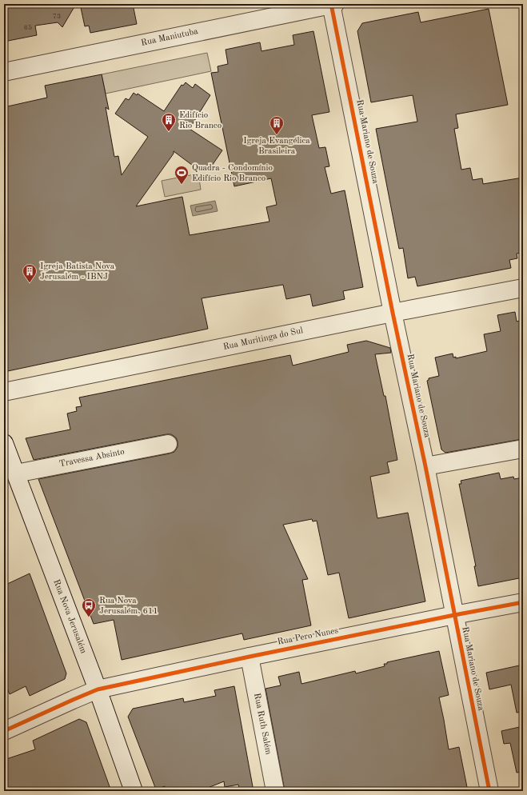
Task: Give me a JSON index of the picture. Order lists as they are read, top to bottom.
{
  "streets": {
    "street": [
      "Rua Maniutuba",
      "Rua Mariano de Souza",
      "Rua Muritinga do Sul",
      "Travessa Absinto",
      "Rua Nova Jerusalém",
      "Rua Pero Nunes",
      "Rua Ruth Salém"
    ]
  },
  "crossings": [
    ["Rua Maniutuba", "Rua Mariano de Souza"],
    ["Rua Mariano de Souza", "Rua Muritinga do Sul"],
    ["Rua Mariano de Souza", "Rua Pero Nunes"],
    ["Travessa Absinto", "Rua Nova Jerusalém"],
    ["Rua Nova Jerusalém", "Rua Pero Nunes"],
    ["Rua Pero Nunes", "Rua Ruth Salém"]
  ],
  "places": {
    "building": ["Edifício Rio Branco", "Igreja Evangélica Brasileira", "Igreja Batista Nova Jerusalém - IBNJ"],
    "sports": ["Quadra - Condomínio Edifício Rio Branco"],
    "bus stop": ["Rua Nova Jerusalém, 611"]
  },
  "house_numbers": ["73", "65"]
}
